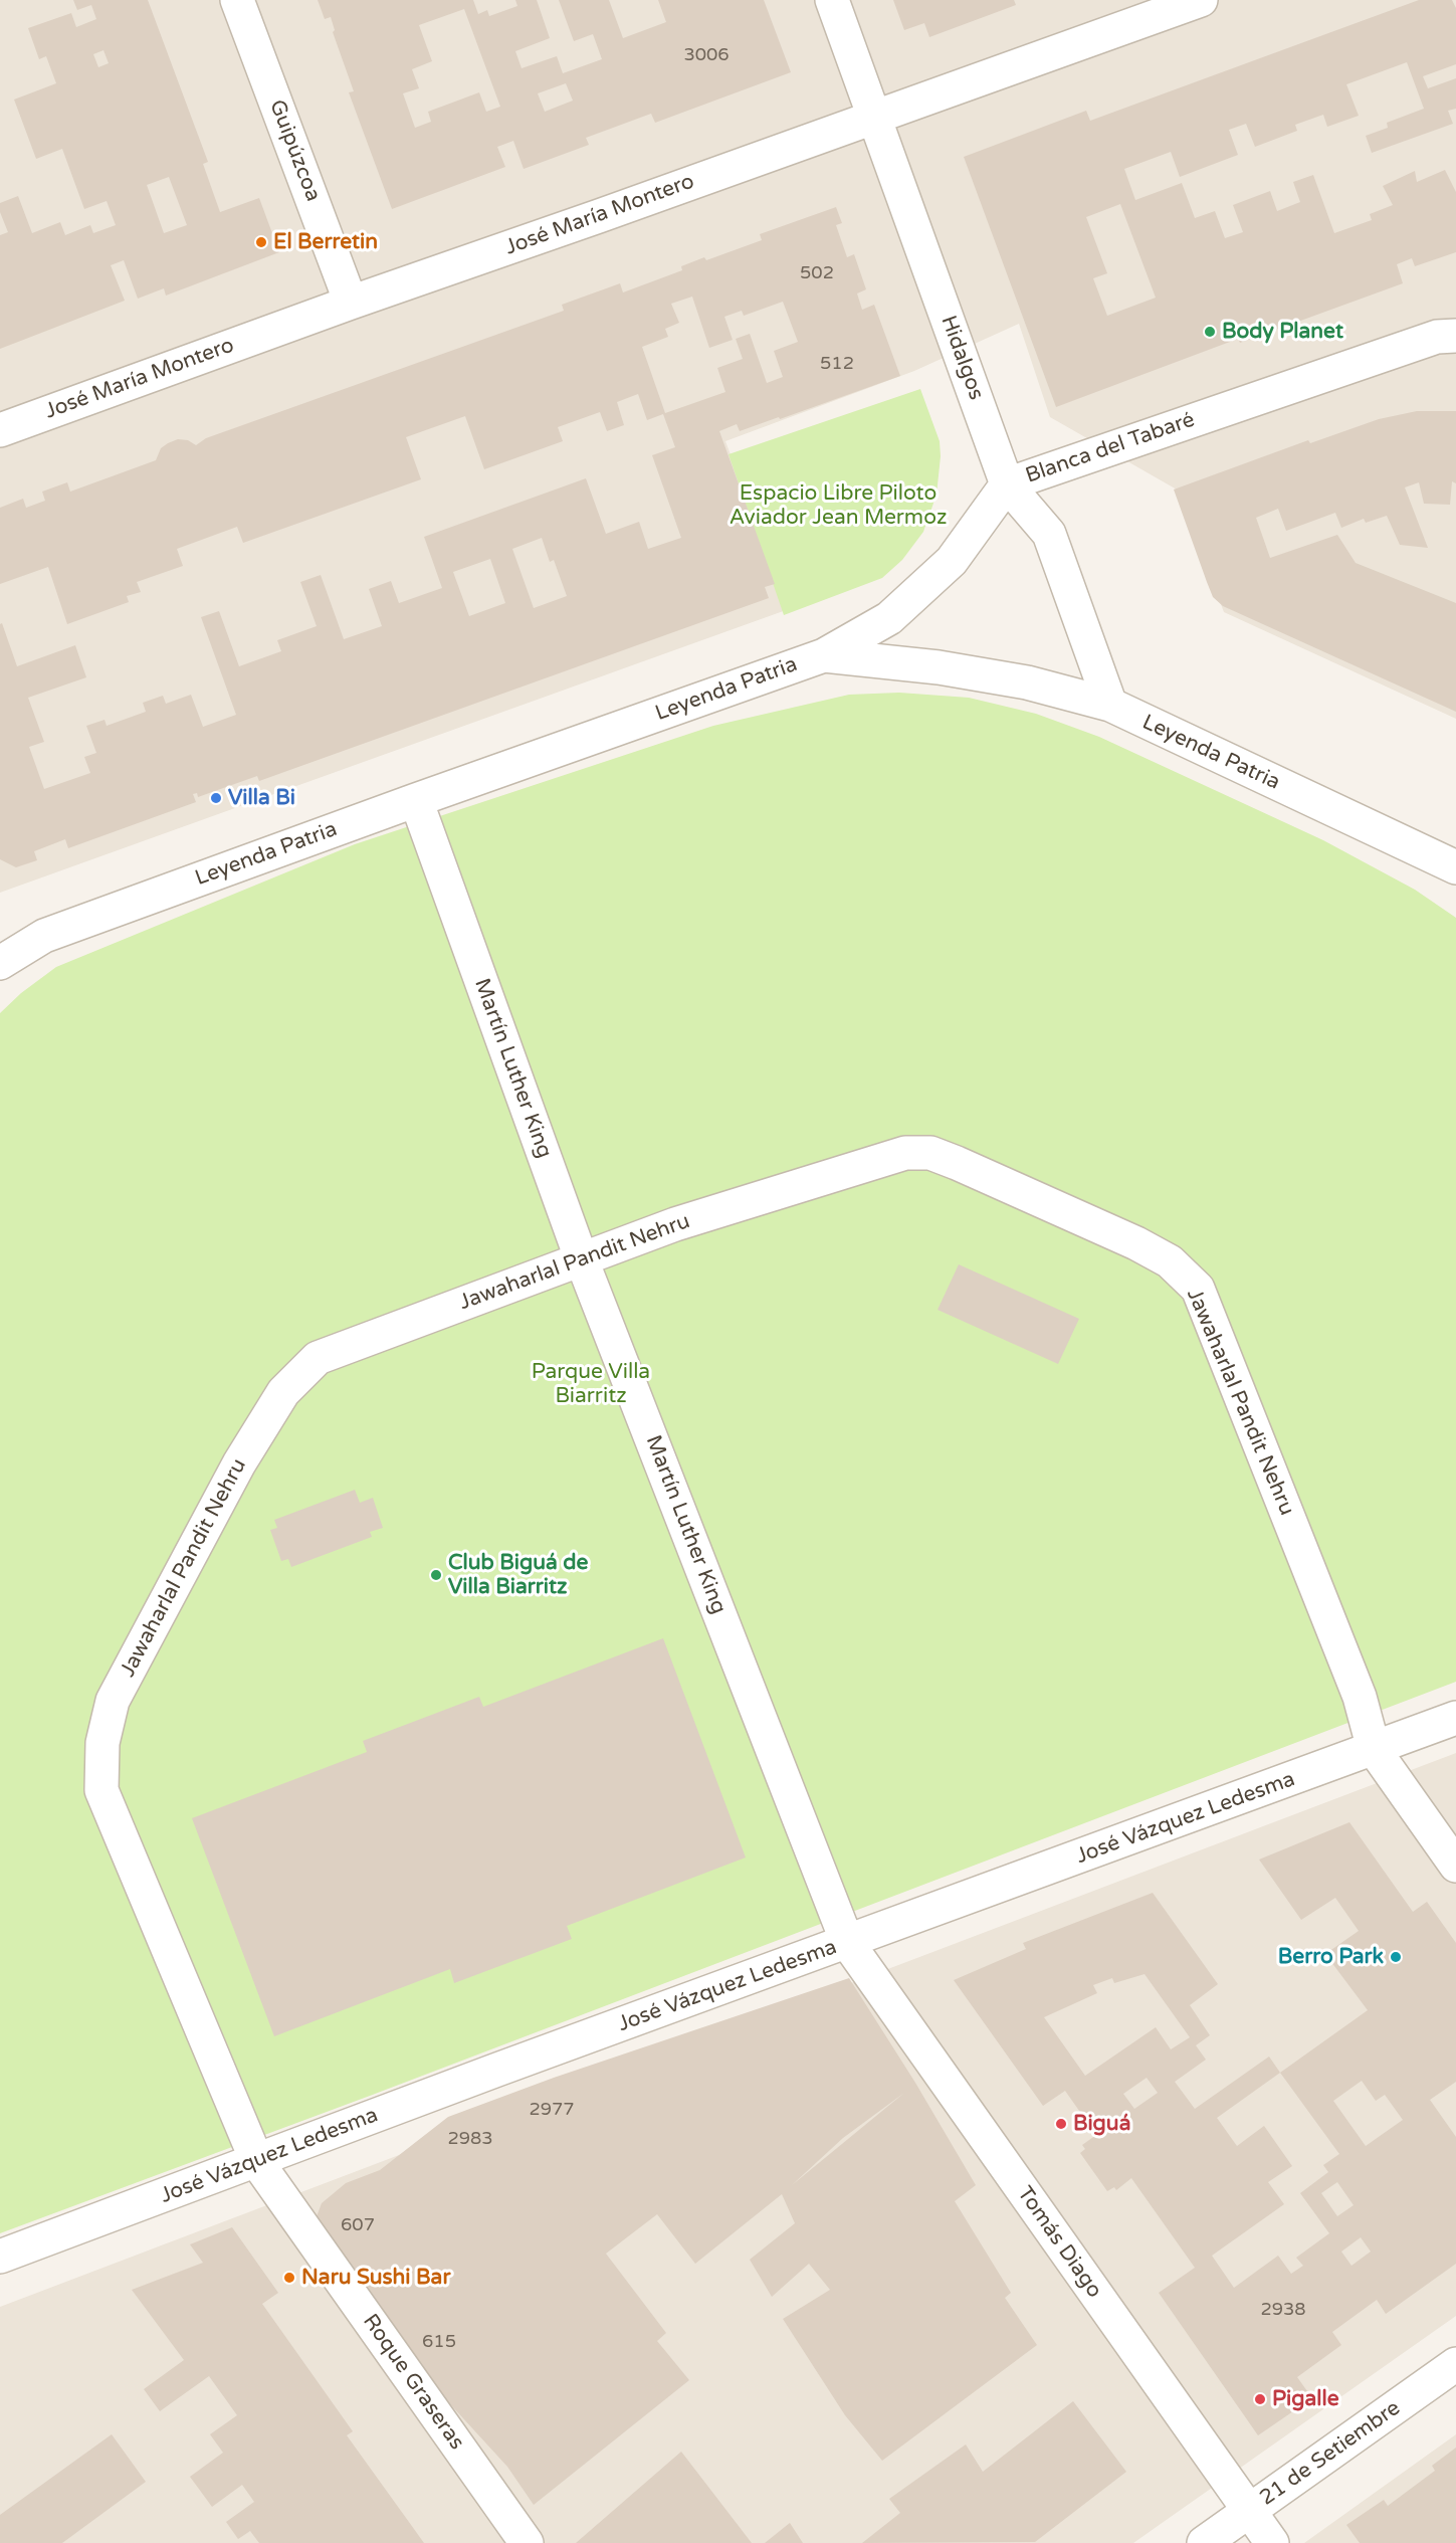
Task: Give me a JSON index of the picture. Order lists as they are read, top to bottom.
{
  "streets": {
    "street": [
      "Guipúzcoa",
      "José María Montero",
      "Hidalgos",
      "Blanca del Tabaré",
      "Leyenda Patria",
      "Martín Luther King",
      "Jawaharlal Pandit Nehru",
      "José Vázquez Ledesma",
      "Tomás Diago",
      "Roque Graseras",
      "21 de Setiembre"
    ]
  },
  "crossings": [
    ["Guipúzcoa", "José María Montero"],
    ["José María Montero", "Hidalgos"],
    ["Hidalgos", "Blanca del Tabaré"],
    ["Hidalgos", "Leyenda Patria"],
    ["Blanca del Tabaré", "Leyenda Patria"],
    ["Leyenda Patria", "Martín Luther King"],
    ["Martín Luther King", "Jawaharlal Pandit Nehru"],
    ["Martín Luther King", "José Vázquez Ledesma"],
    ["Martín Luther King", "Tomás Diago"],
    ["Jawaharlal Pandit Nehru", "José Vázquez Ledesma"],
    ["Jawaharlal Pandit Nehru", "Roque Graseras"],
    ["José Vázquez Ledesma", "Tomás Diago"],
    ["José Vázquez Ledesma", "Roque Graseras"],
    ["Tomás Diago", "21 de Setiembre"]
  ],
  "parks": ["Espacio Libre Piloto Aviador Jean Mermoz", "Parque Villa Biarritz"],
  "places": [
    "El Berretin",
    "Body Planet",
    "Villa Bi",
    "Club Biguá de Villa Biarritz",
    "Berro Park",
    "Biguá",
    "Naru Sushi Bar",
    "Pigalle"
  ],
  "house_numbers": [
    "3006",
    "502",
    "512",
    "2977",
    "2983",
    "607",
    "2938",
    "615"
  ]
}
